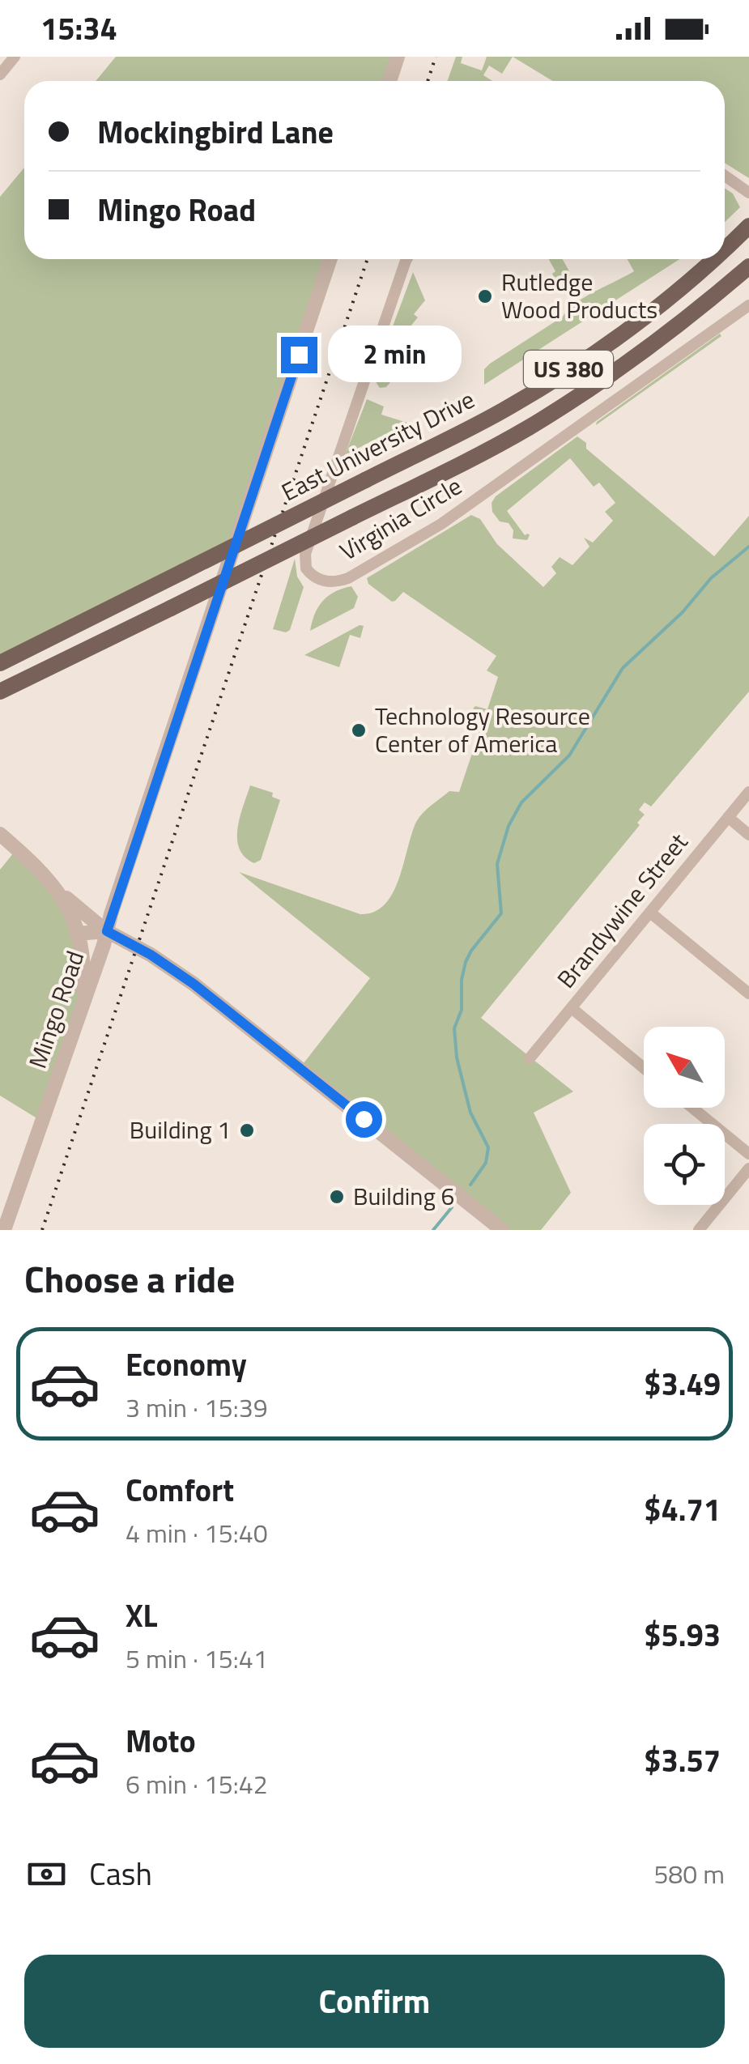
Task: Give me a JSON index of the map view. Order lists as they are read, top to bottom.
{
  "streets": {
    "main road": ["US 380", "East University Drive"],
    "street": ["Virginia Circle", "Brandywine Street", "Mingo Road"]
  },
  "places": [
    "Rutledge Wood Products",
    "Technology Resource Center of America",
    "Building 1",
    "Building 6"
  ],
  "north": "top left",
  "page": {
    "status": "15:34",
    "banner": ["Mockingbird Lane", "Mingo Road"],
    "bubble": "2 min",
    "heading": "Choose a ride",
    "list": [
      {
        "name": "Economy",
        "note": "3 min · 15:39",
        "value": "$3.49"
      },
      {
        "name": "Comfort",
        "note": "4 min · 15:40",
        "value": "$4.71"
      },
      {
        "name": "XL",
        "note": "5 min · 15:41",
        "value": "$5.93"
      },
      {
        "name": "Moto",
        "note": "6 min · 15:42",
        "value": "$3.57"
      }
    ],
    "pay": ["Cash", "580 m"],
    "buttons": "Confirm"
  }
}
